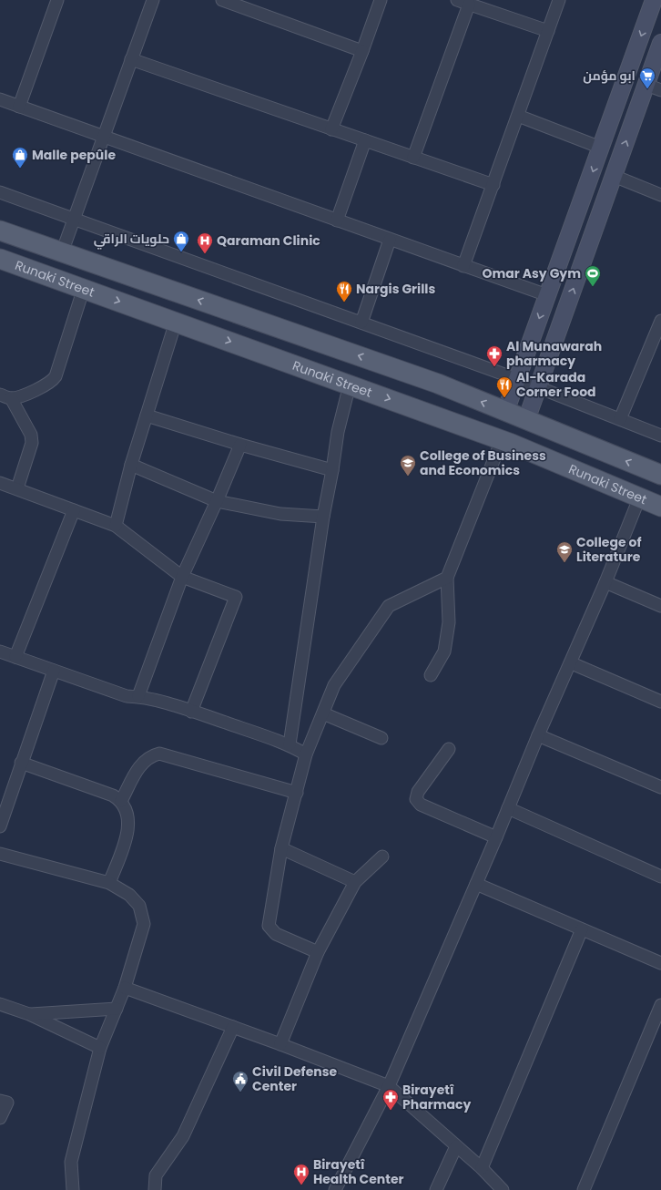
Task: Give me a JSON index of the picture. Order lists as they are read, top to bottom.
{
  "streets": {
    "main road": ["Runaki Street"]
  },
  "places": {
    "supermarket": ["ابو مؤمن"],
    "shop": ["Malle pepûle", "حلويات الراقي"],
    "hospital": ["Qaraman Clinic", "Birayetî Health Center"],
    "sports": ["Omar Asy Gym"],
    "restaurant": ["Nargis Grills", "Al-Karada Corner Food"],
    "pharmacy": ["Al Munawarah pharmacy", "Birayetî Pharmacy"],
    "school or university": ["College of Business and Economics", "College of Literature"],
    "public building": ["Civil Defense Center"]
  }
}
